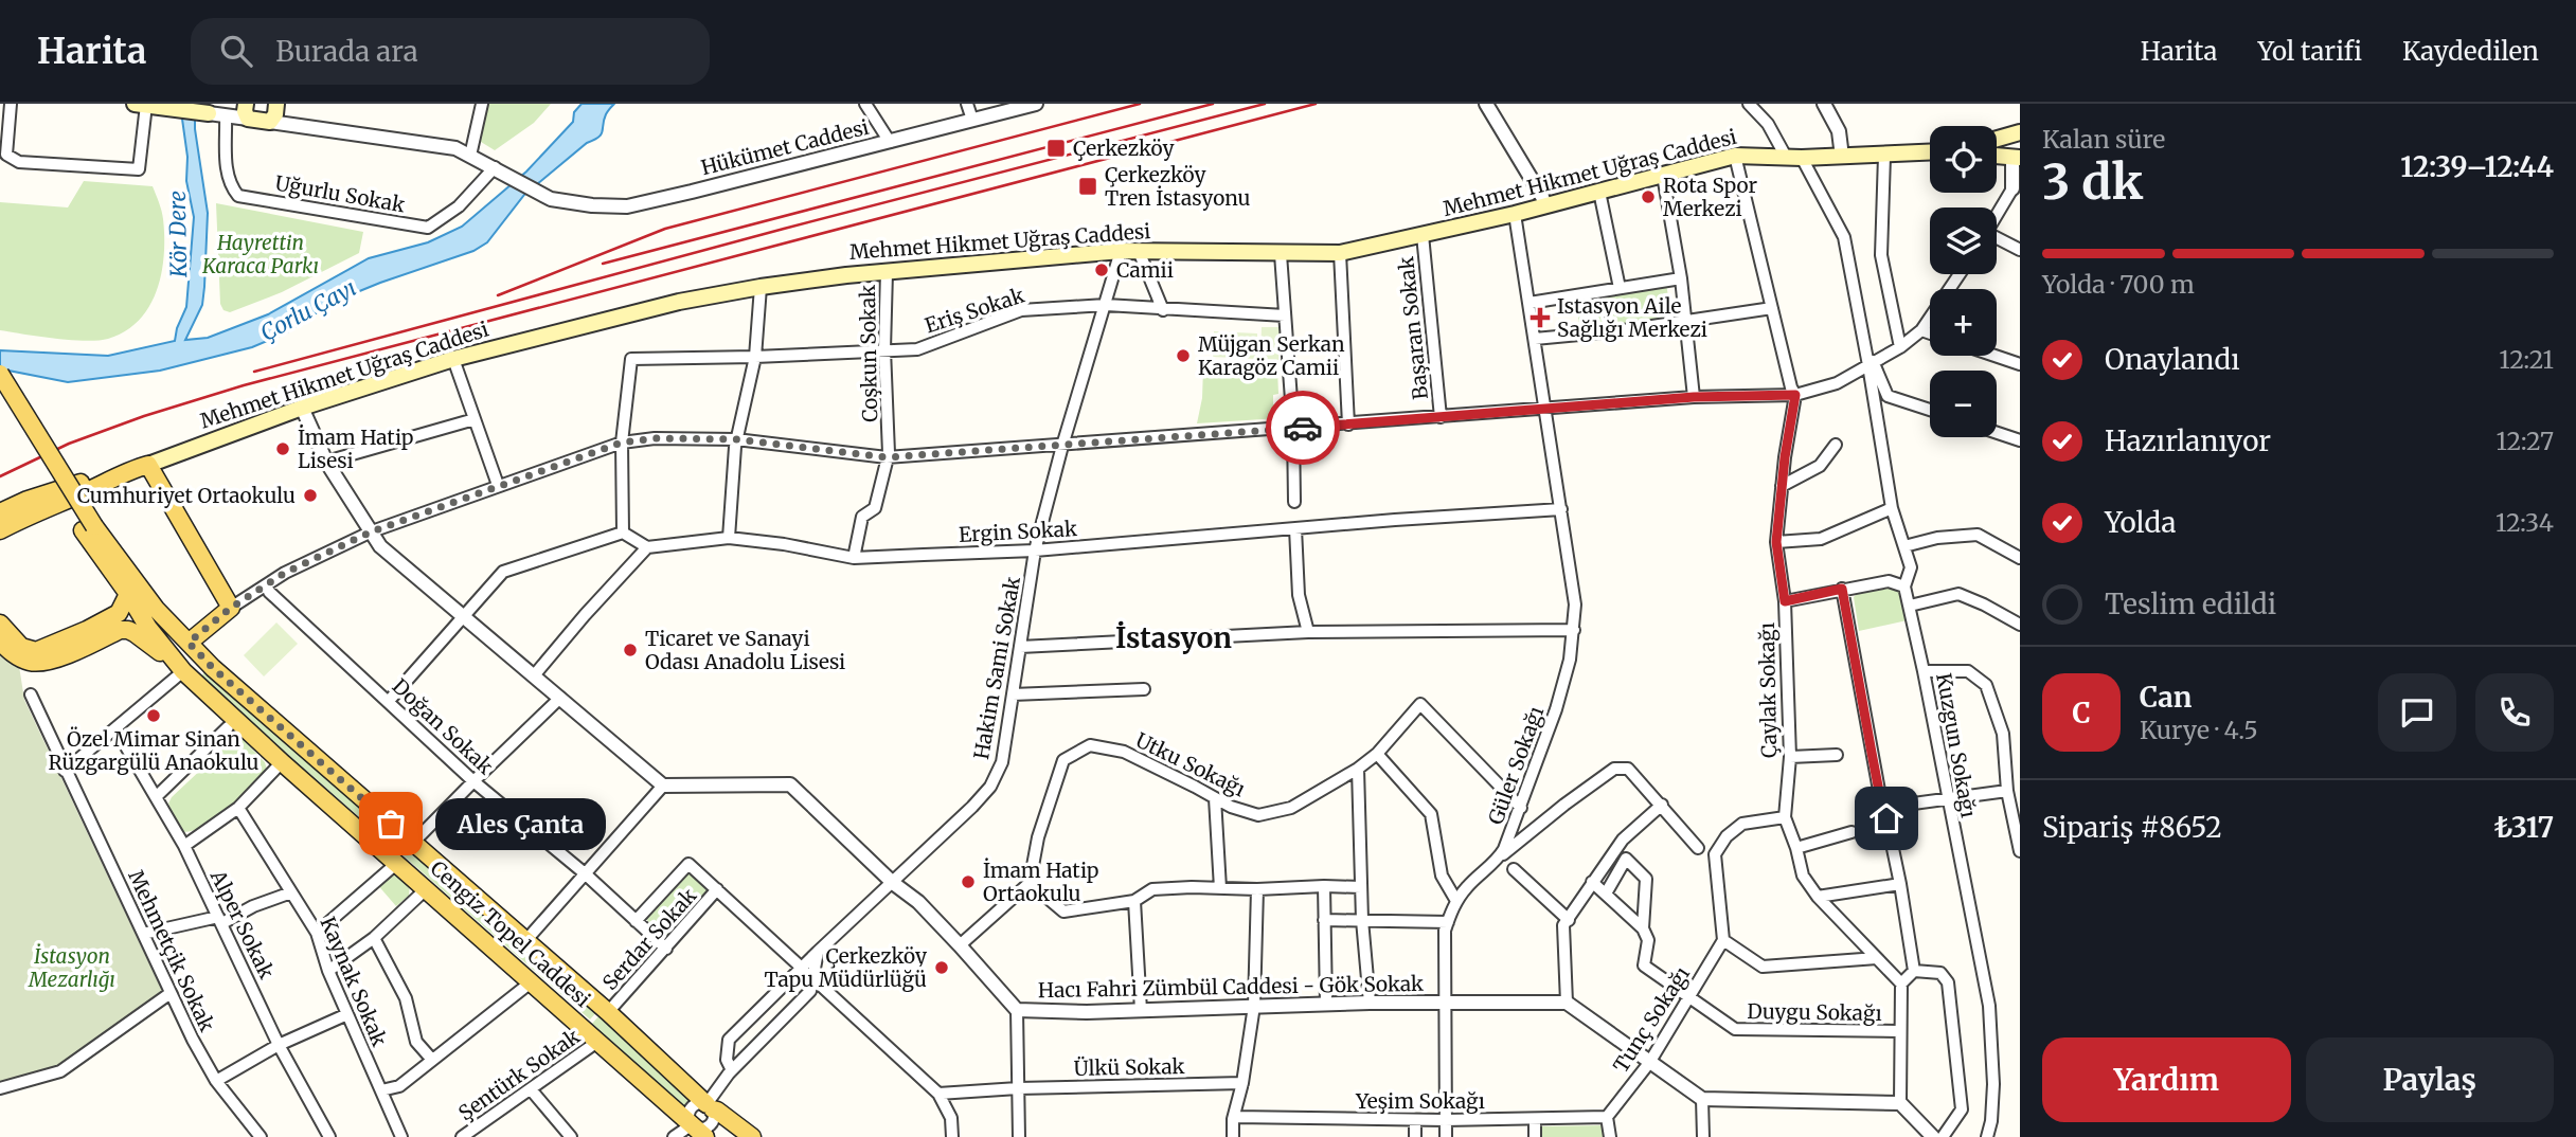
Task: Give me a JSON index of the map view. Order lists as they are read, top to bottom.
{
  "streets": {
    "main road": ["Mehmet Hikmet Uğraş Caddesi", "Cengiz Topel Caddesi"],
    "street": [
      "Hükümet Caddesi",
      "Uğurlu Sokak",
      "Eriş Sokak",
      "Başaran Sokak",
      "Coşkun Sokak",
      "Ergin Sokak",
      "Hakim Sami Sokak",
      "Çaylak Sokağı",
      "Doğan Sokak",
      "Kuzgun Sokağı",
      "Utku Sokağı",
      "Güler Sokağı",
      "Alper Sokak",
      "Serdar Sokak",
      "Mehmetçik Sokak",
      "Kaynak Sokak",
      "Hacı Fahri Zümbül Caddesi - Gök Sokak",
      "Duygu Sokağı",
      "Tunç Sokağı",
      "Ülkü Sokak",
      "Şentürk Sokak",
      "Yeşim Sokağı"
    ]
  },
  "crossings": [
    ["Hükümet Caddesi", "Uğurlu Sokak"],
    ["Mehmet Hikmet Uğraş Caddesi", "Başaran Sokak"],
    ["Mehmet Hikmet Uğraş Caddesi", "Coşkun Sokak"],
    ["Mehmet Hikmet Uğraş Caddesi", "Hakim Sami Sokak"],
    ["Mehmet Hikmet Uğraş Caddesi", "Çaylak Sokağı"],
    ["Mehmet Hikmet Uğraş Caddesi", "Güler Sokağı"],
    ["Eriş Sokak", "Coşkun Sokak"],
    ["Eriş Sokak", "Hakim Sami Sokak"],
    ["Coşkun Sokak", "Ergin Sokak"],
    ["Ergin Sokak", "Hakim Sami Sokak"],
    ["Ergin Sokak", "Güler Sokağı"],
    ["Hakim Sami Sokak", "Hacı Fahri Zümbül Caddesi - Gök Sokak"],
    ["Doğan Sokak", "Serdar Sokak"],
    ["Utku Sokağı", "Güler Sokağı"],
    ["Güler Sokağı", "Hacı Fahri Zümbül Caddesi - Gök Sokak"],
    ["Cengiz Topel Caddesi", "Serdar Sokak"],
    ["Cengiz Topel Caddesi", "Şentürk Sokak"],
    ["Duygu Sokağı", "Tunç Sokağı"],
    ["Tunç Sokağı", "Yeşim Sokağı"]
  ],
  "districts": ["İstasyon"],
  "water": ["Kör Dere", "Çorlu Çayı"],
  "parks": ["Hayrettin Karaca Parkı", "İstasyon Mezarlığı"],
  "places": {
    "transit": ["Çerkezköy", "Çerkezköy Tren İstasyonu"],
    "other": [
      "Rota Spor Merkezi",
      "Camii",
      "Müjgan Serkan Karagöz Camii",
      "İmam Hatip Lisesi",
      "Cumhuriyet Ortaokulu",
      "Ticaret ve Sanayi Odası Anadolu Lisesi",
      "Özel Mimar Sinan Rüzgargülü Anaokulu",
      "Ales Çanta",
      "İmam Hatip Ortaokulu",
      "Çerkezköy Tapu Müdürlüğü"
    ],
    "health": ["Istasyon Aile Sağlığı Merkezi"]
  },
  "page": {
    "header": "Harita",
    "search": "Burada ara",
    "nav": ["Harita", "Yol tarifi", "Kaydedilen"],
    "heading": ["3 dk", "Kalan süre", "12:39–12:44"],
    "panel": [
      "Can",
      "Kurye · 4.5",
      "Sipariş #8652",
      "₺317"
    ],
    "map_buttons": ["+", "−"],
    "bar": "Yolda · 700 m",
    "list": [
      ["Onaylandı", "12:21"],
      ["Hazırlanıyor", "12:27"],
      ["Yolda", "12:34"],
      "Teslim edildi"
    ],
    "round": "C",
    "bubble": "Ales Çanta",
    "buttons": ["Yardım", "Paylaş"]
  }
}
